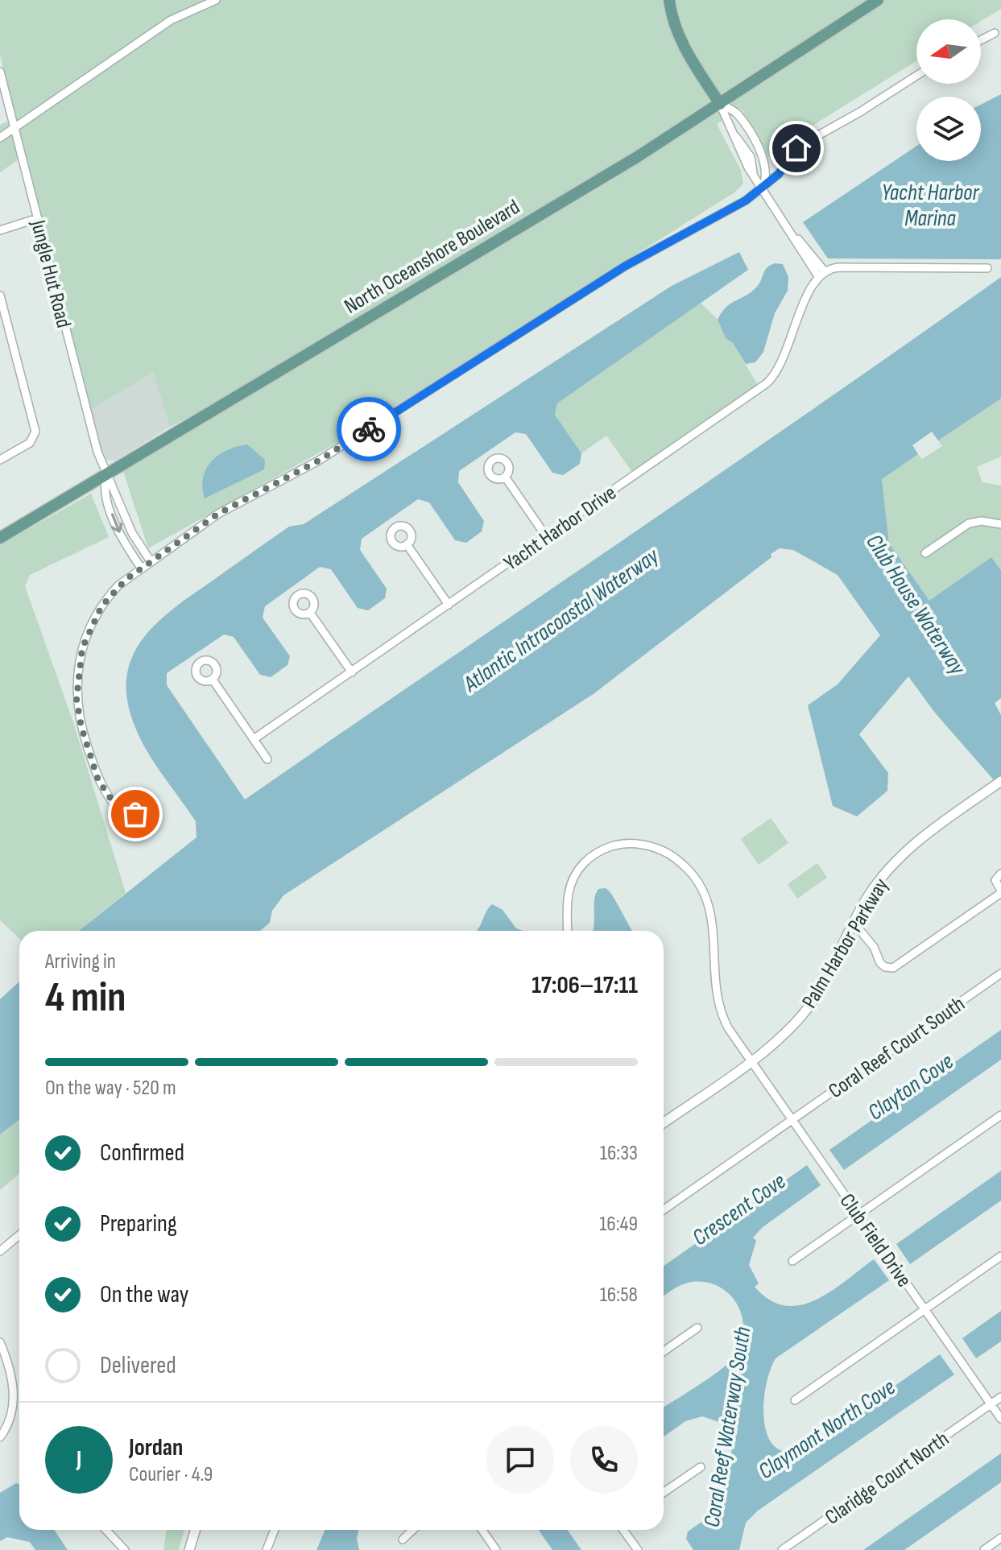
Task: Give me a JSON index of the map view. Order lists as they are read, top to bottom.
{
  "streets": {
    "main road": ["North Oceanshore Boulevard"],
    "street": [
      "Jungle Hut Road",
      "Yacht Harbor Drive",
      "Palm Harbor Parkway",
      "Coral Reef Court South",
      "Club Field Drive",
      "Claridge Court North"
    ]
  },
  "crossings": [
    ["North Oceanshore Boulevard", "Jungle Hut Road"],
    ["Palm Harbor Parkway", "Club Field Drive"],
    ["Coral Reef Court South", "Club Field Drive"],
    ["Club Field Drive", "Claridge Court North"]
  ],
  "water": [
    "Yacht Harbor Marina",
    "Club House Waterway",
    "Atlantic Intracoastal Waterway",
    "Clayton Cove",
    "Crescent Cove",
    "Coral Reef Waterway South",
    "Claymont North Cove"
  ],
  "north": "left",
  "page": {
    "heading": ["4 min", "Arriving in", "17:06–17:11"],
    "panel": ["Jordan", "Courier · 4.9"],
    "bar": "On the way · 520 m",
    "list": [
      ["Confirmed", "16:33"],
      ["Preparing", "16:49"],
      ["On the way", "16:58"],
      "Delivered"
    ],
    "round": "J"
  }
}
